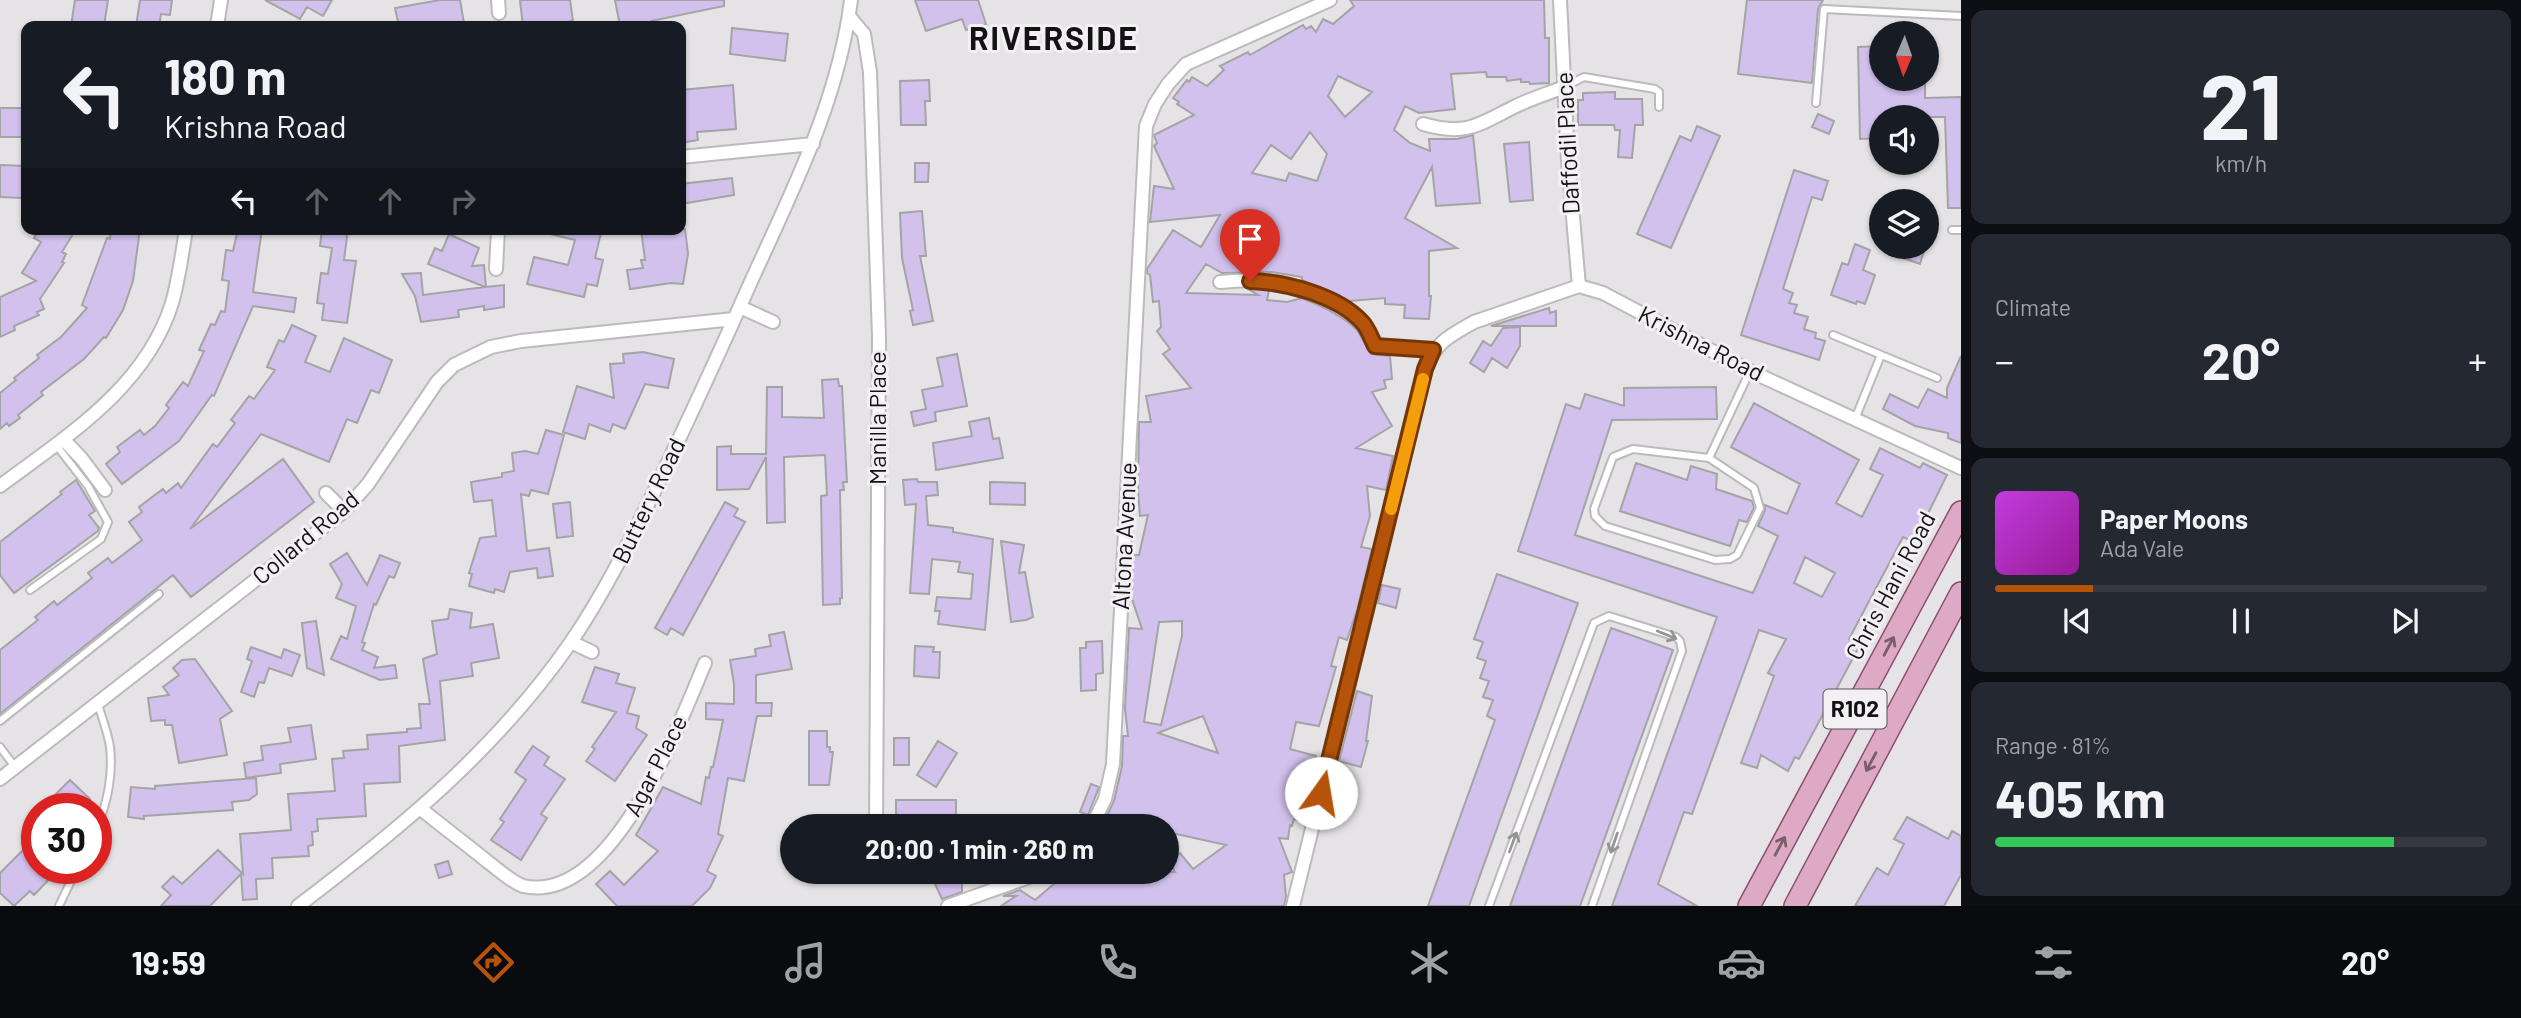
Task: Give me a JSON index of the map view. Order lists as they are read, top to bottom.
{
  "streets": {
    "main road": ["Chris Hani Road", "R102"],
    "street": [
      "Daffodil Place",
      "Krishna Road",
      "Manilla Place",
      "Buttery Road",
      "Altona Avenue",
      "Collard Road",
      "Agar Place"
    ]
  },
  "crossings": [
    ["Daffodil Place", "Krishna Road"],
    ["Manilla Place", "Buttery Road"],
    ["Buttery Road", "Collard Road"],
    ["Buttery Road", "Agar Place"]
  ],
  "districts": ["RIVERSIDE"],
  "north": "bottom",
  "page": {
    "tile": [
      ["21", "km/h"],
      "Climate",
      ["Range · 81%", "405 km"]
    ],
    "turn": ["180 m", "Krishna Road"],
    "heat": ["−", "20°", "+"],
    "song": ["Paper Moons", "Ada Vale"],
    "limit": "30",
    "trip": "20:00 · 1 min · 260 m",
    "tabs": ["19:59", "20°"]
  }
}
